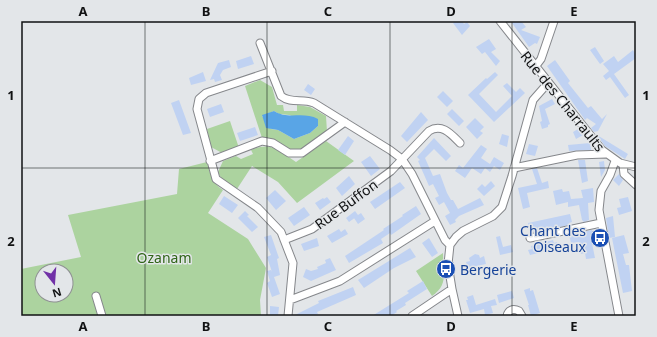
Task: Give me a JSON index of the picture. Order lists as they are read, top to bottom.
{
  "streets": {
    "street": ["Rue des Charraults", "Rue Buffon"]
  },
  "parks": ["Ozanam"],
  "places": {
    "bus stop": ["Chant des Oiseaux", "Bergerie"]
  },
  "north": "bottom",
  "grid": {
    "columns": [
      "A",
      "B",
      "C",
      "D",
      "E"
    ],
    "rows": ["1", "2"]
  }
}
